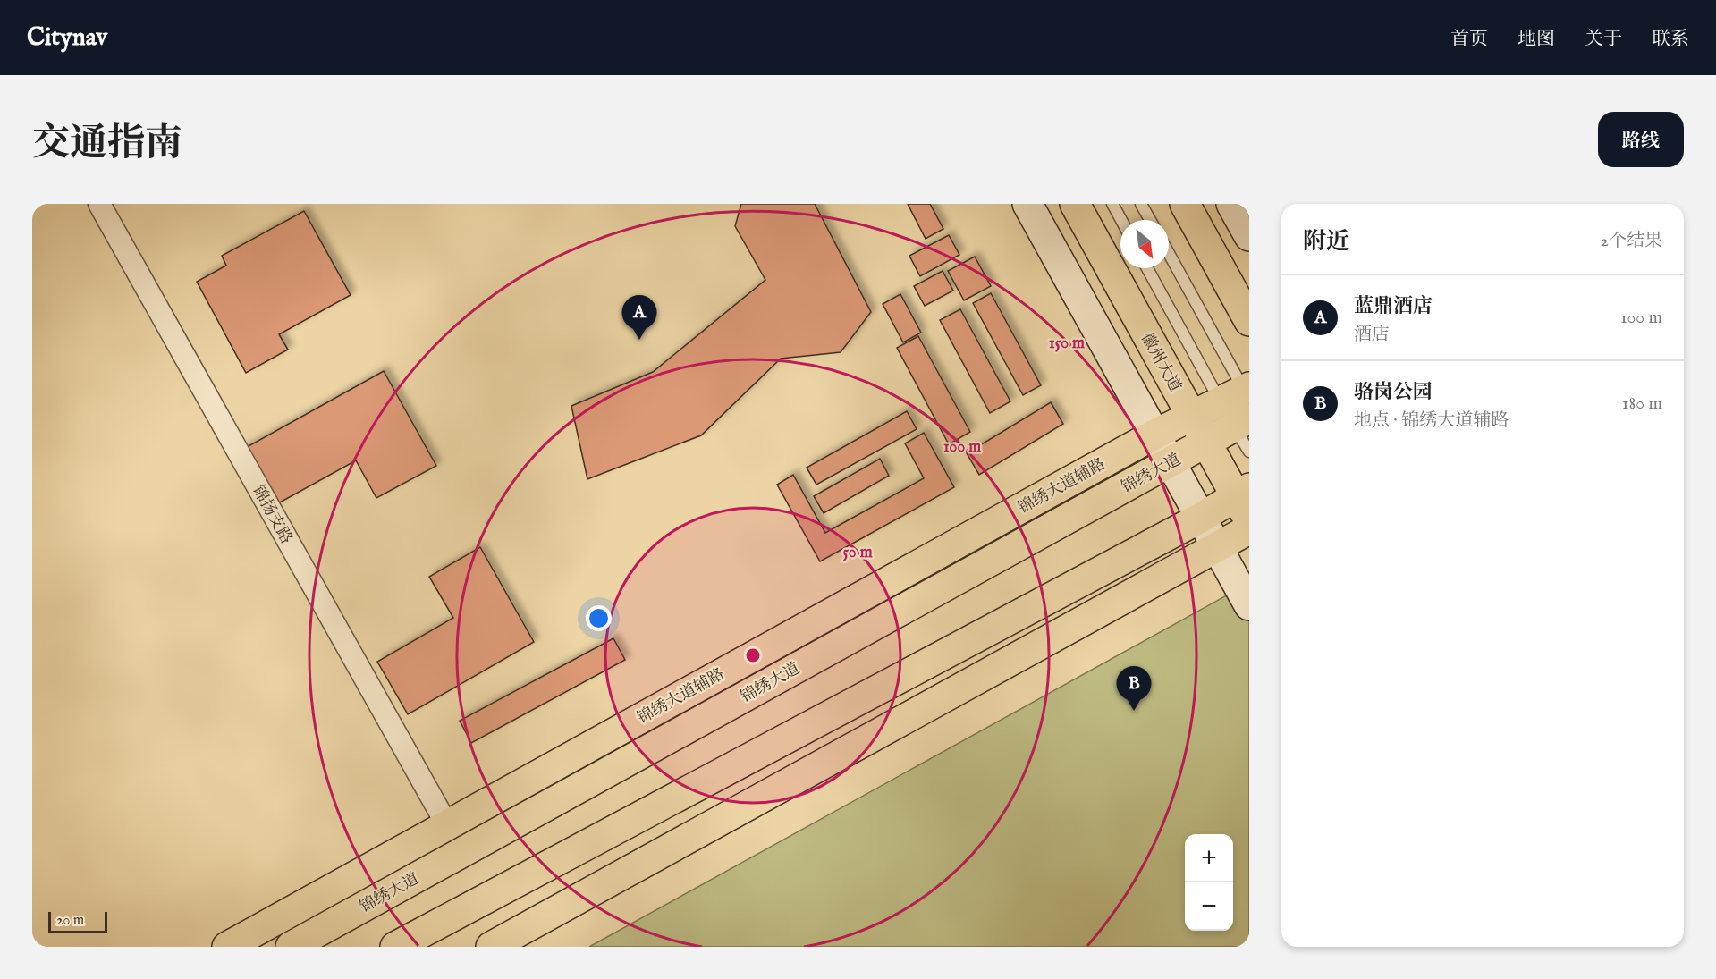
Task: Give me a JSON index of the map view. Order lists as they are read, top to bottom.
{
  "streets": {
    "main road": ["徽州大道", "锦绣大道", "锦绣大道辅路"],
    "street": ["锦扬支路"]
  },
  "crossings": [
    ["徽州大道", "锦绣大道"],
    ["徽州大道", "锦绣大道辅路"],
    ["锦绣大道", "锦绣大道辅路"],
    ["锦绣大道辅路", "锦扬支路"]
  ],
  "scale_bar": "20 m",
  "north": "bottom right",
  "page": {
    "header": "Citynav",
    "nav": [
      "首页",
      "地图",
      "关于",
      "联系"
    ],
    "title": "交通指南",
    "buttons": "路线",
    "heading": ["附近", "2个结果"],
    "list": [
      {
        "mark": "A",
        "name": "蓝鼎酒店",
        "note": "酒店",
        "value": "100 m"
      },
      {
        "mark": "B",
        "name": "骆岗公园",
        "note": "地点 · 锦绣大道辅路",
        "value": "180 m"
      }
    ],
    "pins": ["A", "B"],
    "map_buttons": ["+", "−"],
    "scale": "20 m"
  },
  "rings": ["150 m", "100 m", "50 m"]
}
